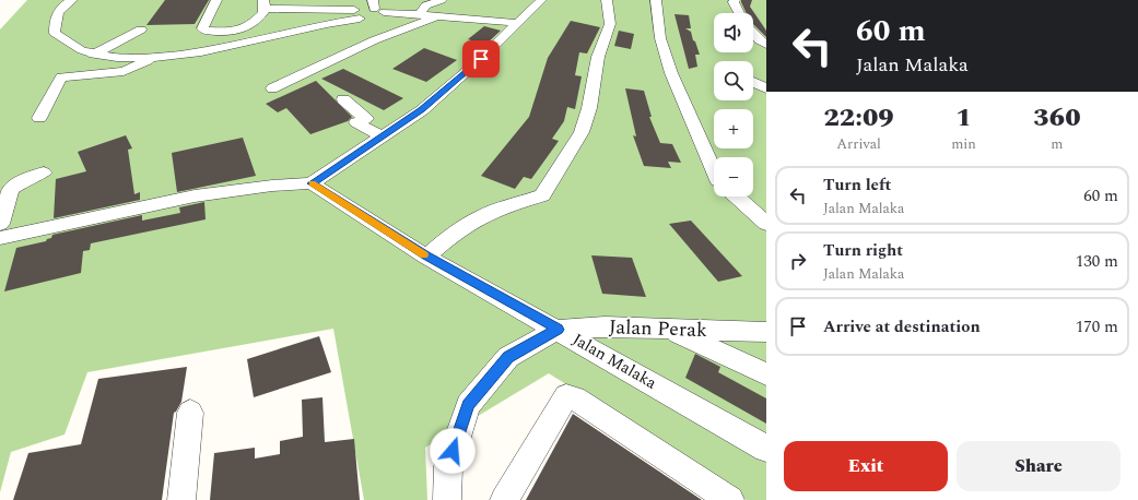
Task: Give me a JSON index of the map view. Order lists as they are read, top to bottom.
{
  "streets": {
    "street": ["Jalan Perak", "Jalan Malaka"]
  },
  "crossings": [
    ["Jalan Perak", "Jalan Malaka"]
  ],
  "page": {
    "turn": ["60 m", "Jalan Malaka"],
    "map_buttons": ["+", "−"],
    "eta": [
      "22:09",
      "Arrival",
      "1",
      "min",
      "360",
      "m"
    ],
    "list": [
      {
        "name": "Turn left",
        "note": "Jalan Malaka",
        "value": "60 m"
      },
      {
        "name": "Turn right",
        "note": "Jalan Malaka",
        "value": "130 m"
      },
      {
        "name": "Arrive at destination",
        "value": "170 m"
      }
    ],
    "buttons": ["Exit", "Share"]
  }
}
